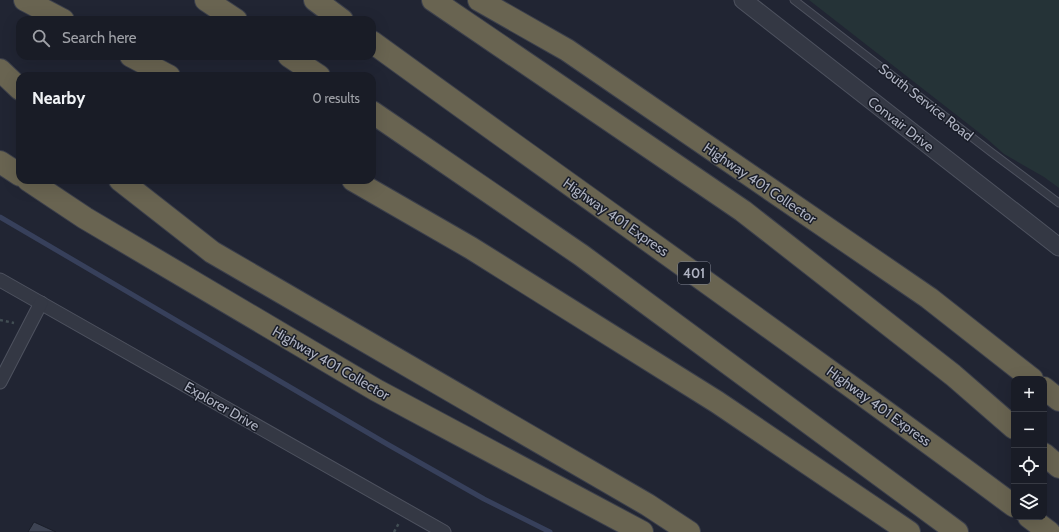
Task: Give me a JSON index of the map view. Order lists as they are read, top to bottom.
{
  "streets": {
    "highway": ["Highway 401 Collector", "Highway 401 Express", "401"],
    "street": ["Convair Drive", "Explorer Drive"],
    "lane": ["South Service Road"]
  },
  "page": {
    "search": "Search here",
    "heading": ["Nearby", "0 results"],
    "map_buttons": ["+", "−"]
  }
}
